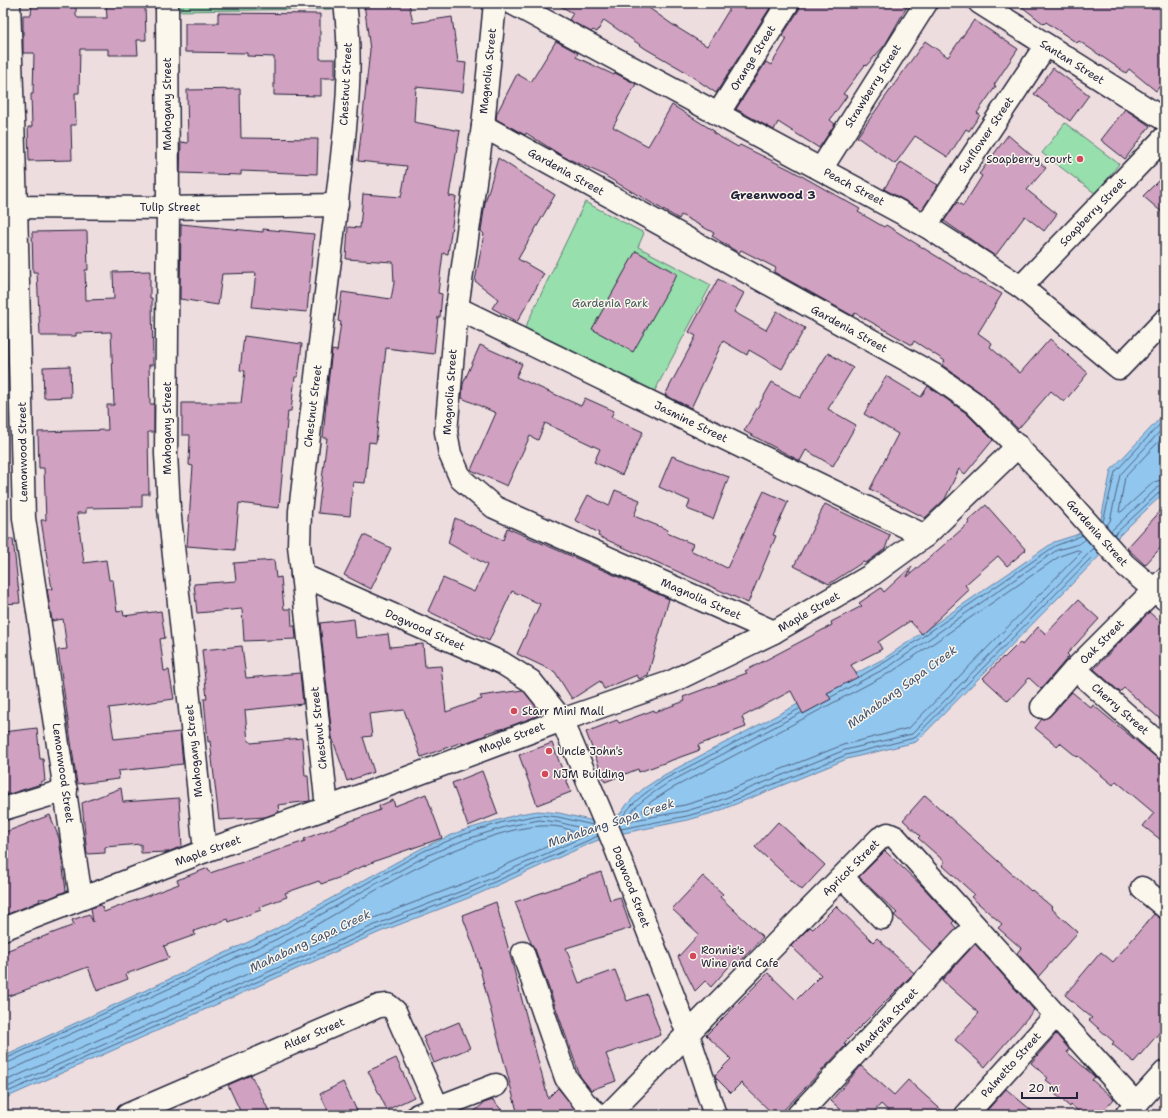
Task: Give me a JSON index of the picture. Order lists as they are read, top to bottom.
{
  "streets": {
    "street": [
      "Orange Street",
      "Santan Street",
      "Magnolia Street",
      "Chestnut Street",
      "Strawberry Street",
      "Mahogany Street",
      "Sunflower Street",
      "Gardenia Street",
      "Peach Street",
      "Tulip Street",
      "Soapberry Street",
      "Jasmine Street",
      "Lemonwood Street",
      "Maple Street",
      "Dogwood Street",
      "Oak Street",
      "Cherry Street",
      "Apricot Street",
      "Madroña Street",
      "Alder Street",
      "Palmetto Street"
    ]
  },
  "crossings": [
    ["Orange Street", "Peach Street"],
    ["Santan Street", "Sunflower Street"],
    ["Magnolia Street", "Gardenia Street"],
    ["Magnolia Street", "Jasmine Street"],
    ["Magnolia Street", "Maple Street"],
    ["Chestnut Street", "Tulip Street"],
    ["Chestnut Street", "Maple Street"],
    ["Chestnut Street", "Dogwood Street"],
    ["Strawberry Street", "Peach Street"],
    ["Mahogany Street", "Tulip Street"],
    ["Mahogany Street", "Maple Street"],
    ["Sunflower Street", "Peach Street"],
    ["Gardenia Street", "Maple Street"],
    ["Gardenia Street", "Oak Street"],
    ["Peach Street", "Soapberry Street"],
    ["Tulip Street", "Lemonwood Street"],
    ["Jasmine Street", "Maple Street"],
    ["Lemonwood Street", "Maple Street"],
    ["Maple Street", "Dogwood Street"],
    ["Dogwood Street", "Apricot Street"],
    ["Oak Street", "Cherry Street"],
    ["Apricot Street", "Madroña Street"],
    ["Apricot Street", "Palmetto Street"]
  ],
  "districts": ["Greenwood 3"],
  "water": ["Mahabang Sapa Creek"],
  "parks": ["Gardenia Park"],
  "places": [
    "Soapberry court",
    "Starr Mini Mall",
    "Uncle John's",
    "NJM Building",
    "Ronnie's Wine and Cafe"
  ],
  "scale_bar": "20 m"
}
